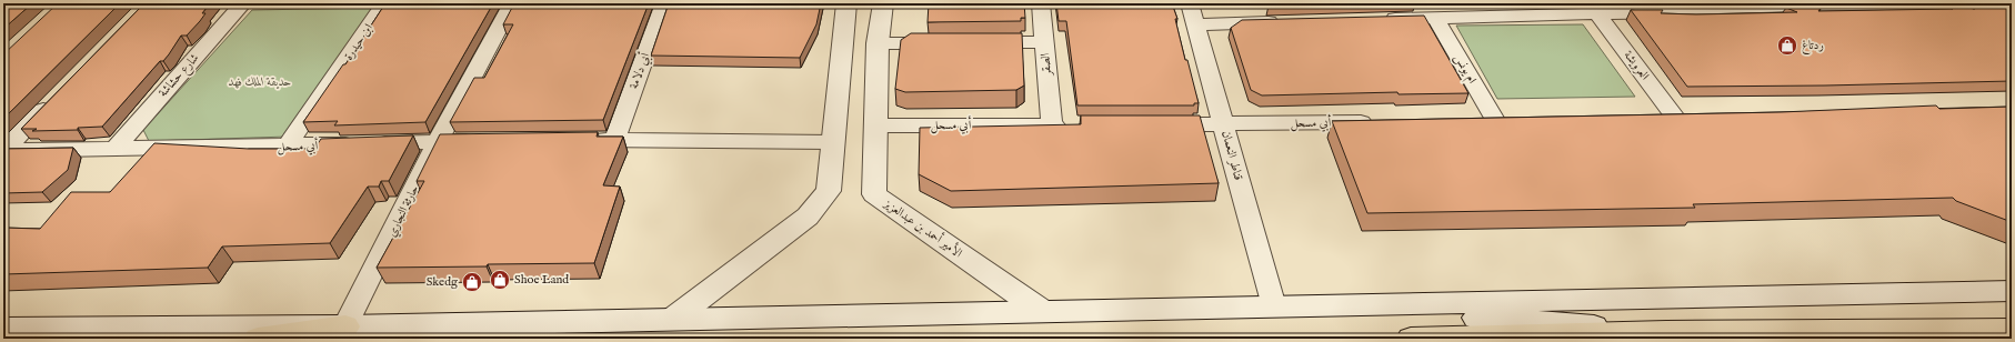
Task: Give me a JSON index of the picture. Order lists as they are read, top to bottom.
{
  "streets": {
    "main road": ["الأمير أحمد بن عبدالعزيز"],
    "street": [
      "ابن حيدرة",
      "الصقر",
      "العرويشة",
      "ام يونس",
      "أبي دلامة",
      "شارع حشاشة",
      "أبي مسحل",
      "قناطر النعمان",
      "حارثة النجاري"
    ]
  },
  "crossings": [
    ["ابن حيدرة", "أبي مسحل"],
    ["الصقر", "أبي مسحل"],
    ["شارع حشاشة", "أبي مسحل"],
    ["أبي مسحل", "قناطر النعمان"],
    ["أبي مسحل", "حارثة النجاري"],
    ["أبي مسحل", "الأمير أحمد بن عبدالعزيز"]
  ],
  "parks": ["حديقة الملك فهد"],
  "places": {
    "shop": ["ردتاغ", "Shoe Land", "Skedg"]
  }
}
